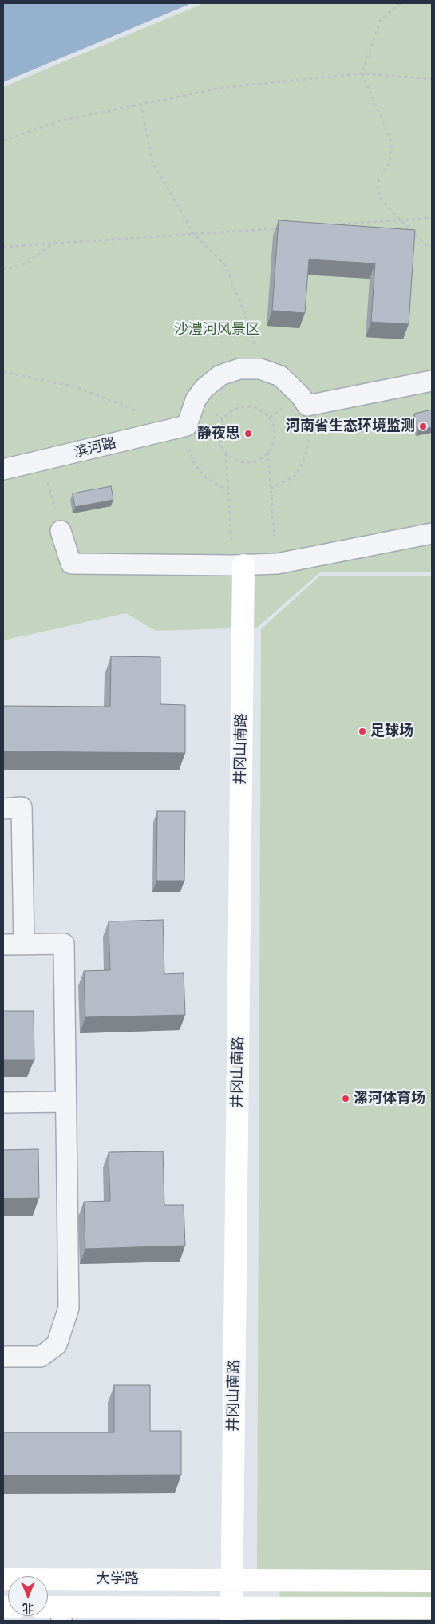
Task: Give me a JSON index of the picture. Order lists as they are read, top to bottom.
{
  "streets": {
    "street": ["滨河路", "井冈山南路", "大学路"]
  },
  "crossings": [
    ["井冈山南路", "大学路"]
  ],
  "parks": ["沙澧河风景区"],
  "places": [
    "河南省生态环境监测",
    "静夜思",
    "足球场",
    "漯河体育场"
  ],
  "north": "bottom"
}
